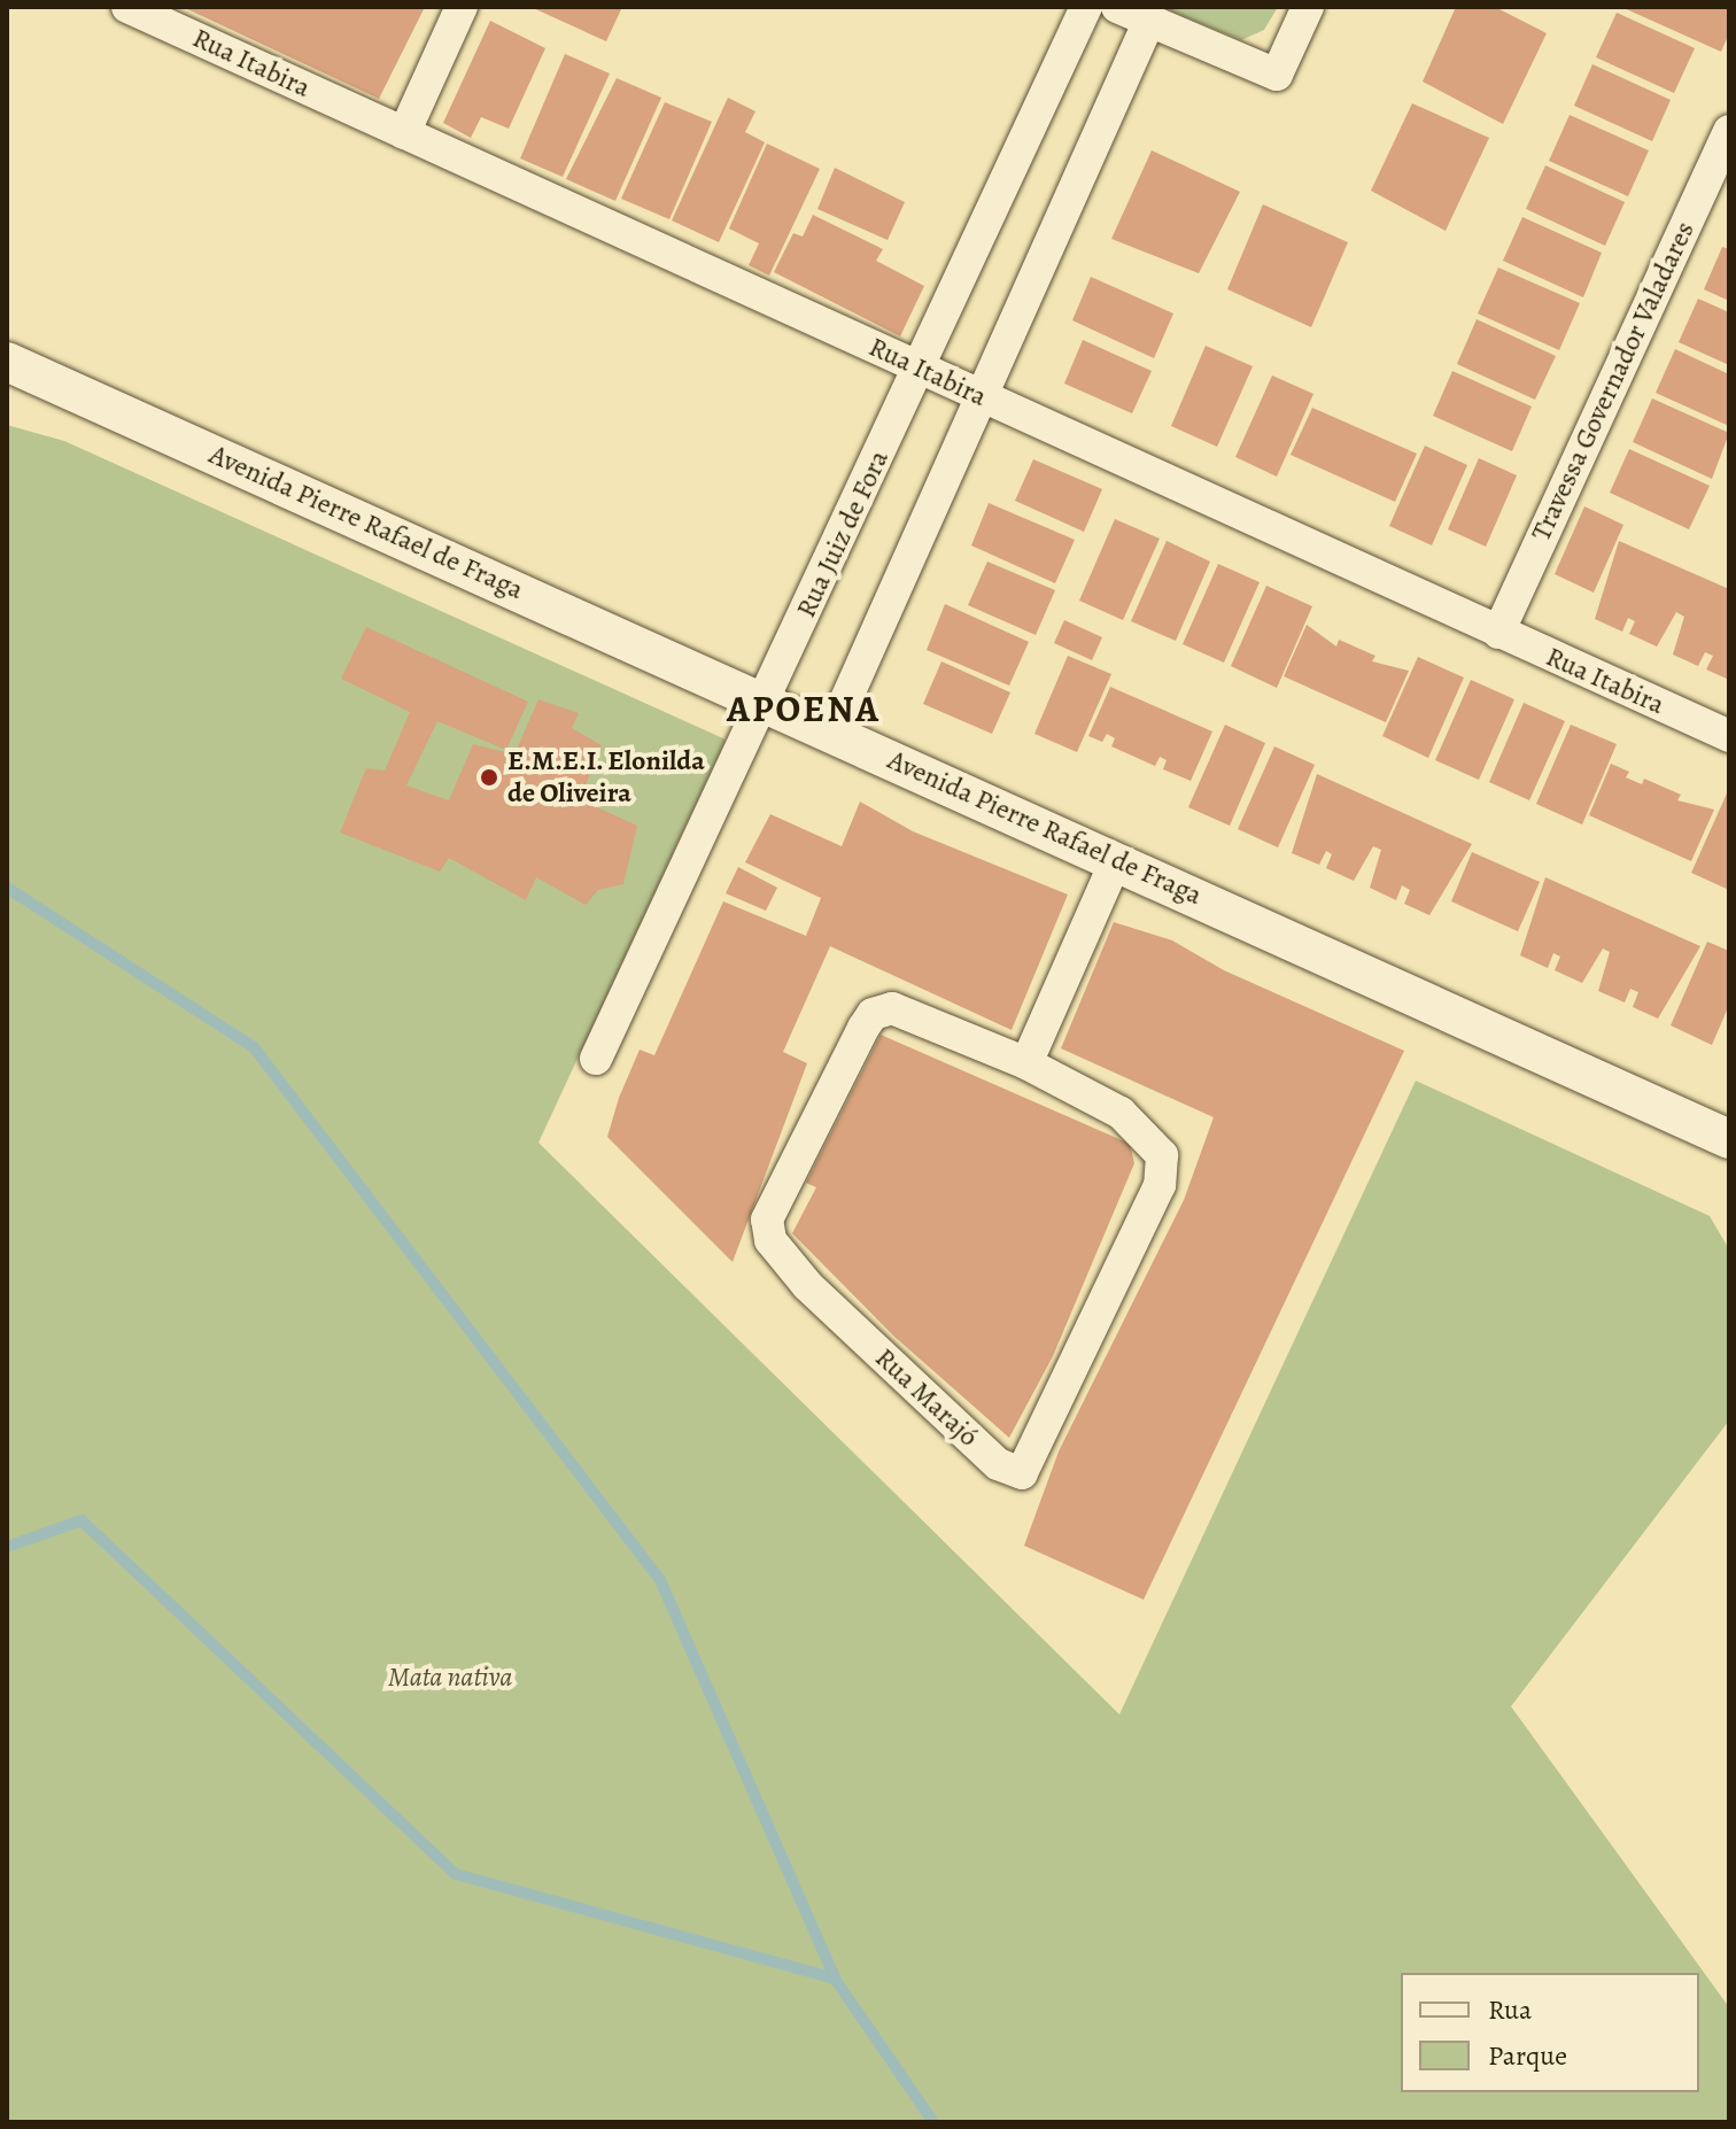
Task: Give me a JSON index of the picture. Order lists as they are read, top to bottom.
{
  "streets": {
    "street": [
      "Rua Itabira",
      "Travessa Governador Valadares",
      "Avenida Pierre Rafael de Fraga",
      "Rua Juiz de Fora",
      "Rua Marajó"
    ]
  },
  "crossings": [
    ["Rua Itabira", "Travessa Governador Valadares"],
    ["Rua Itabira", "Rua Juiz de Fora"],
    ["Avenida Pierre Rafael de Fraga", "Rua Juiz de Fora"]
  ],
  "districts": ["APOENA"],
  "parks": ["Mata nativa"],
  "places": ["E.M.E.I. Elonilda de Oliveira"],
  "legend": ["Rua", "Parque"]
}
